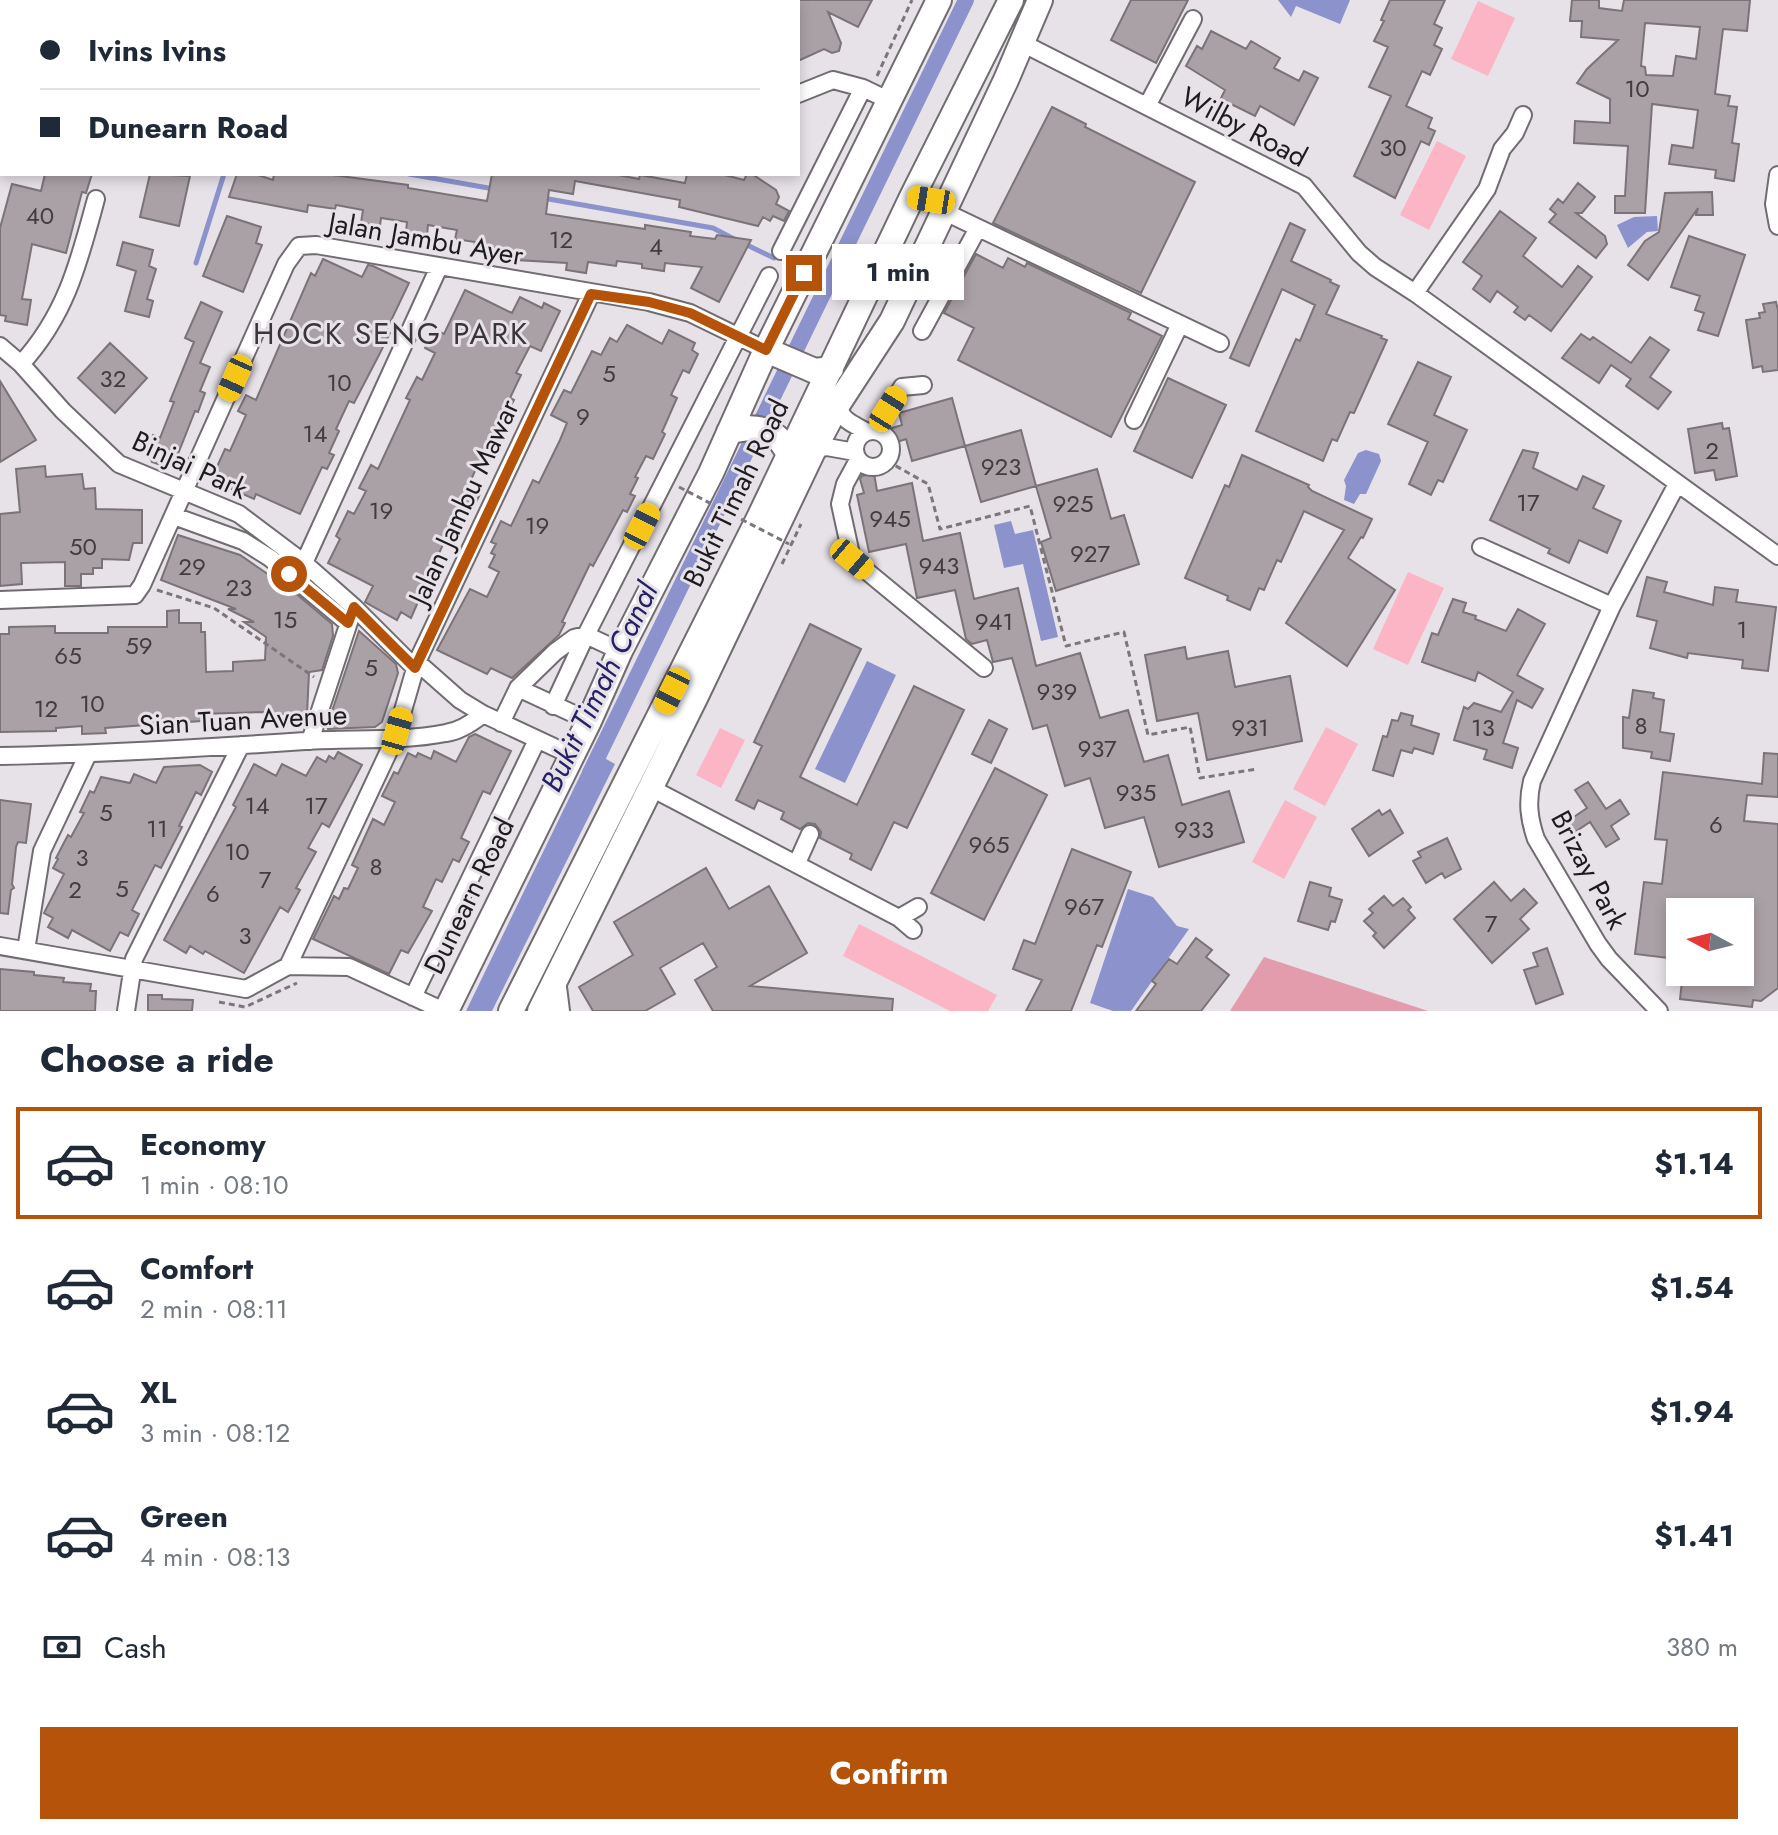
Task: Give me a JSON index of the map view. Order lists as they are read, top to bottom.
{
  "streets": {
    "highway": ["Bukit Timah Road", "Dunearn Road"],
    "street": [
      "Wilby Road",
      "Jalan Jambu Ayer",
      "Binjai Park",
      "Jalan Jambu Mawar",
      "Sian Tuan Avenue",
      "Brizay Park"
    ]
  },
  "crossings": [
    ["Wilby Road", "Brizay Park"],
    ["Jalan Jambu Ayer", "Binjai Park"],
    ["Jalan Jambu Ayer", "Jalan Jambu Mawar"],
    ["Jalan Jambu Ayer", "Dunearn Road"],
    ["Binjai Park", "Jalan Jambu Mawar"],
    ["Binjai Park", "Sian Tuan Avenue"],
    ["Binjai Park", "Dunearn Road"],
    ["Jalan Jambu Mawar", "Sian Tuan Avenue"]
  ],
  "districts": ["HOCK SENG PARK"],
  "water": ["Bukit Timah Canal"],
  "house_numbers": [
    "10",
    "30",
    "40",
    "12",
    "4",
    "5",
    "32",
    "10",
    "9",
    "14",
    "2",
    "923",
    "17",
    "925",
    "19",
    "945",
    "19",
    "50",
    "927",
    "943",
    "29",
    "23",
    "15",
    "941",
    "1",
    "59",
    "65",
    "5",
    "939",
    "10",
    "12",
    "8",
    "931",
    "13",
    "937",
    "935",
    "14",
    "17",
    "5",
    "6",
    "11",
    "933",
    "965",
    "10",
    "3",
    "8",
    "7",
    "5",
    "2",
    "6",
    "967",
    "7",
    "3"
  ],
  "north": "left",
  "page": {
    "banner": ["Ivins Ivins", "Dunearn Road"],
    "bubble": "1 min",
    "heading": "Choose a ride",
    "list": [
      {
        "name": "Economy",
        "note": "1 min · 08:10",
        "value": "$1.14"
      },
      {
        "name": "Comfort",
        "note": "2 min · 08:11",
        "value": "$1.54"
      },
      {
        "name": "XL",
        "note": "3 min · 08:12",
        "value": "$1.94"
      },
      {
        "name": "Green",
        "note": "4 min · 08:13",
        "value": "$1.41"
      }
    ],
    "pay": ["Cash", "380 m"],
    "buttons": "Confirm"
  }
}
